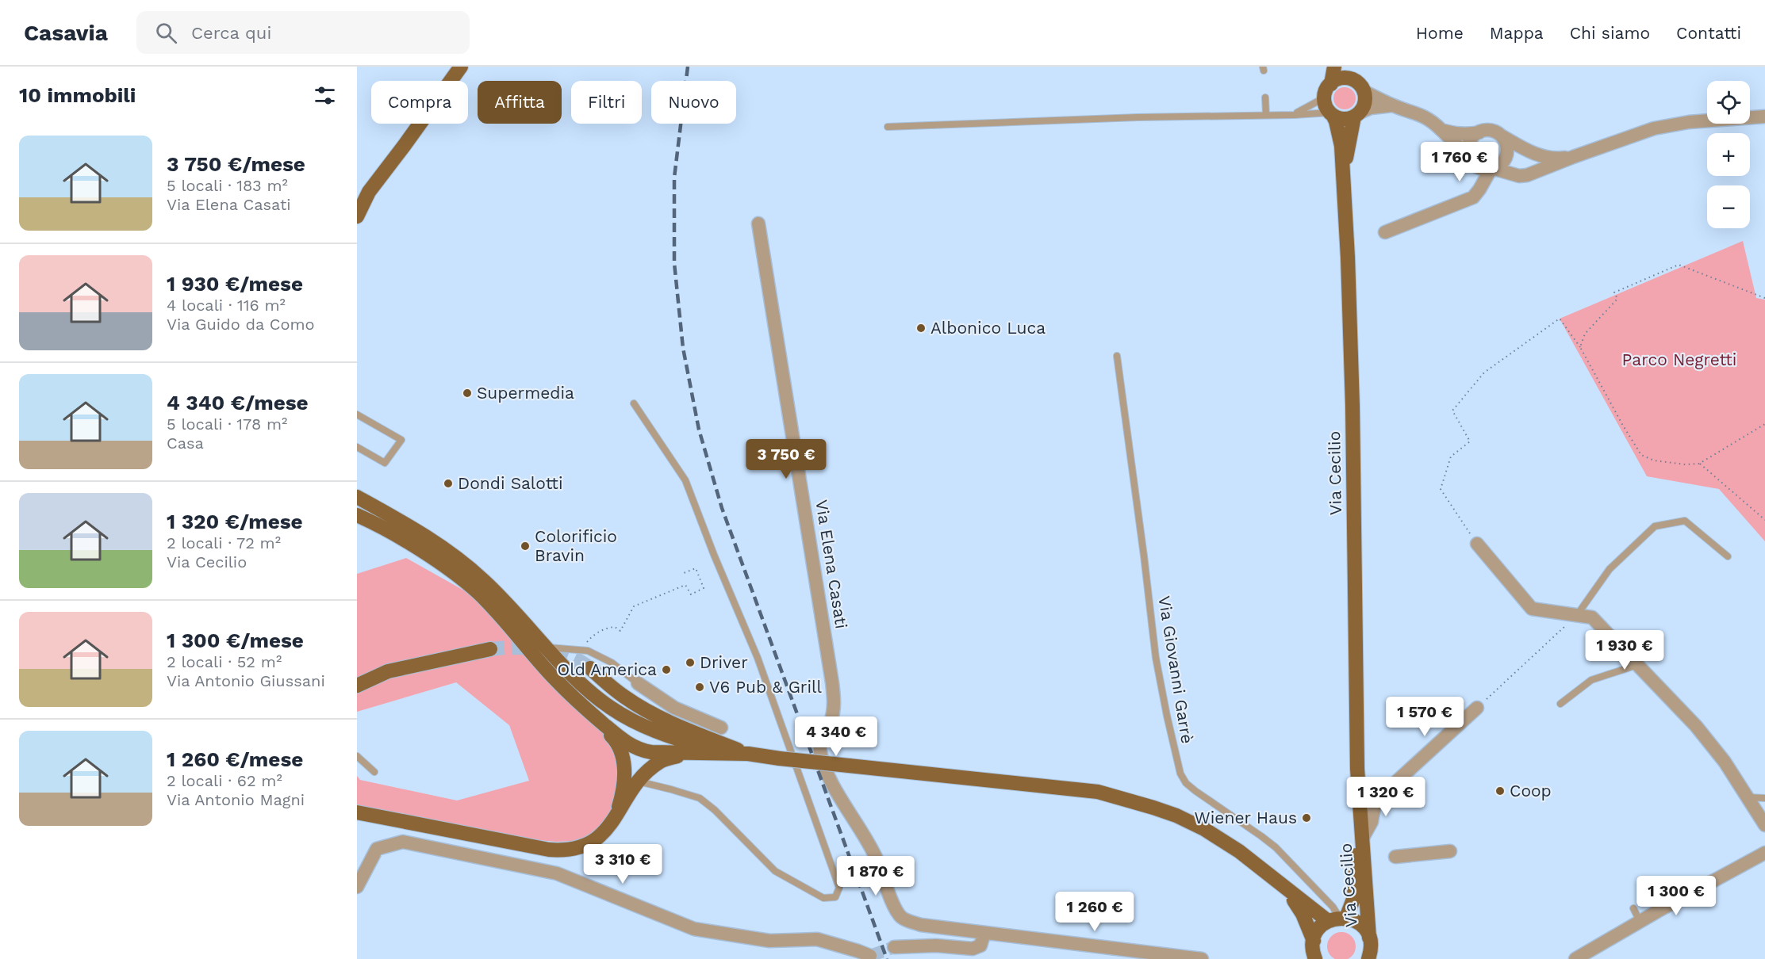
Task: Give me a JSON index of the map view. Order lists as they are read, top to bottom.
{
  "streets": {
    "main road": ["Via Cecilio"],
    "street": ["Via Elena Casati"],
    "lane": ["Via Giovanni Garrè"]
  },
  "crossings": [
    ["Via Cecilio", "Via Giovanni Garrè"]
  ],
  "parks": ["Parco Negretti"],
  "places": [
    "Albonico Luca",
    "Supermedia",
    "Dondi Salotti",
    "Colorificio Bravin",
    "Driver",
    "Old America",
    "V6 Pub & Grill",
    "Coop",
    "Wiener Haus"
  ],
  "page": {
    "header": "Casavia",
    "search": "Cerca qui",
    "nav": [
      "Home",
      "Mappa",
      "Chi siamo",
      "Contatti"
    ],
    "heading": "10 immobili",
    "map_buttons": ["+", "−"],
    "chip": [
      "Compra",
      "Affitta",
      "Filtri",
      "Nuovo"
    ],
    "list": [
      {
        "name": "3 750 €/mese",
        "note": "5 locali · 183 m² · Via Elena Casati"
      },
      {
        "name": "1 930 €/mese",
        "note": "4 locali · 116 m² · Via Guido da Como"
      },
      {
        "name": "4 340 €/mese",
        "note": "5 locali · 178 m² · Casa"
      },
      {
        "name": "1 320 €/mese",
        "note": "2 locali · 72 m² · Via Cecilio"
      },
      {
        "name": "1 300 €/mese",
        "note": "2 locali · 52 m² · Via Antonio Giussani"
      },
      {
        "name": "1 260 €/mese",
        "note": "2 locali · 62 m² · Via Antonio Magni"
      }
    ],
    "price": [
      "1 760 €",
      "3 750 €",
      "1 930 €",
      "1 570 €",
      "4 340 €",
      "1 320 €",
      "3 310 €",
      "1 870 €",
      "1 300 €",
      "1 260 €"
    ]
  }
}
